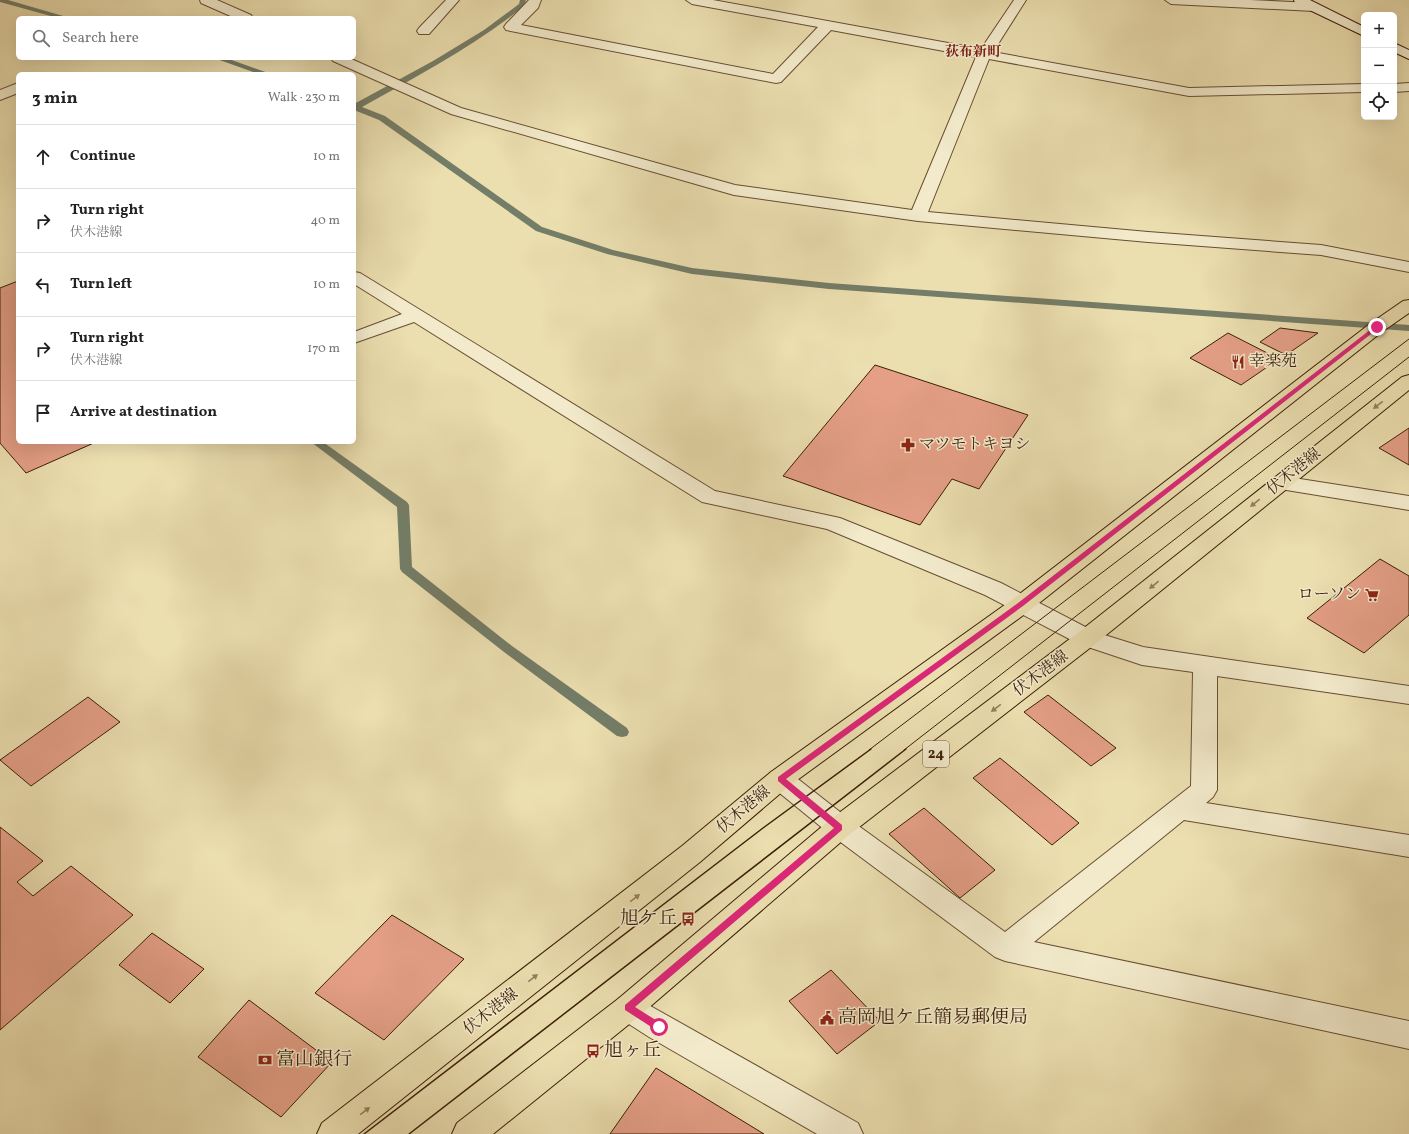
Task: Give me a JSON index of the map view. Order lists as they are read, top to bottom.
{
  "streets": {
    "main road": ["伏木港線", "24"]
  },
  "districts": ["荻布新町"],
  "places": {
    "restaurant": ["幸楽苑"],
    "pharmacy": ["マツモトキヨシ"],
    "supermarket": ["ローソン"],
    "bus stop": ["旭ケ丘", "旭ヶ丘"],
    "public building": ["高岡旭ケ丘簡易郵便局"],
    "bank": ["富山銀行"]
  },
  "page": {
    "map_buttons": ["+", "−"],
    "search": "Search here",
    "heading": ["3 min", "Walk · 230 m"],
    "list": [
      ["Continue", "10 m"],
      ["Turn right", "伏木港線", "40 m"],
      ["Turn left", "10 m"],
      ["Turn right", "伏木港線", "170 m"],
      "Arrive at destination"
    ]
  }
}
